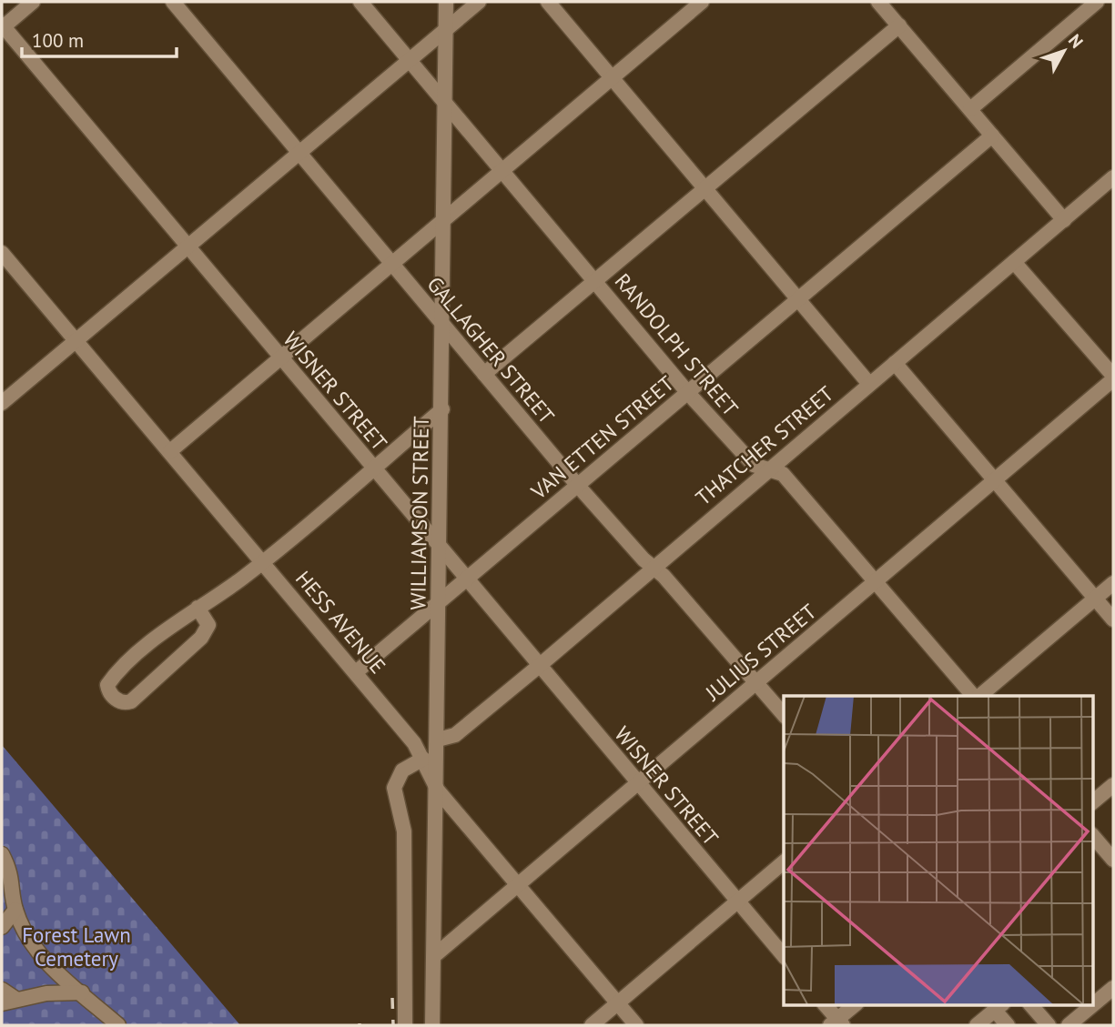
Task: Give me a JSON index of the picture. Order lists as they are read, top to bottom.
{
  "streets": {
    "street": [
      "RANDOLPH STREET",
      "GALLAGHER STREET",
      "WISNER STREET",
      "VAN ETTEN STREET",
      "THATCHER STREET",
      "WILLIAMSON STREET",
      "HESS AVENUE",
      "JULIUS STREET"
    ]
  },
  "crossings": [
    ["RANDOLPH STREET", "VAN ETTEN STREET"],
    ["RANDOLPH STREET", "THATCHER STREET"],
    ["RANDOLPH STREET", "WILLIAMSON STREET"],
    ["RANDOLPH STREET", "JULIUS STREET"],
    ["GALLAGHER STREET", "VAN ETTEN STREET"],
    ["GALLAGHER STREET", "THATCHER STREET"],
    ["GALLAGHER STREET", "WILLIAMSON STREET"],
    ["GALLAGHER STREET", "JULIUS STREET"],
    ["WISNER STREET", "VAN ETTEN STREET"],
    ["WISNER STREET", "THATCHER STREET"],
    ["WISNER STREET", "WILLIAMSON STREET"],
    ["WISNER STREET", "JULIUS STREET"],
    ["VAN ETTEN STREET", "WILLIAMSON STREET"],
    ["VAN ETTEN STREET", "HESS AVENUE"],
    ["THATCHER STREET", "WILLIAMSON STREET"],
    ["WILLIAMSON STREET", "HESS AVENUE"],
    ["WILLIAMSON STREET", "JULIUS STREET"],
    ["HESS AVENUE", "JULIUS STREET"]
  ],
  "parks": ["Forest Lawn Cemetery"],
  "scale_bar": "100 m",
  "north": "top right"
}
